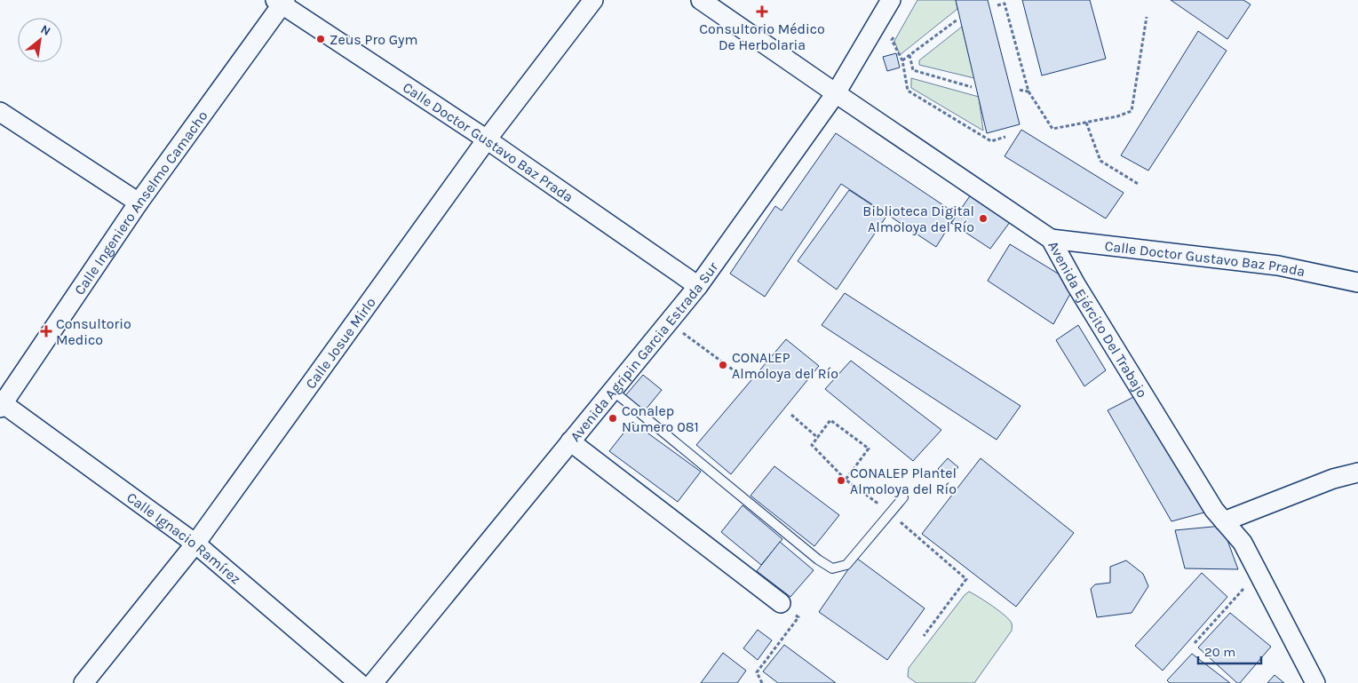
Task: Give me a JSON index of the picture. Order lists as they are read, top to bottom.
{
  "streets": {
    "street": [
      "Calle Doctor Gustavo Baz Prada",
      "Calle Ingeniero Anselmo Camacho",
      "Avenida Ejército Del Trabajo",
      "Calle Josue Mirlo",
      "Avenida Agripin Garcia Estrada Sur",
      "Calle Ignacio Ramírez"
    ]
  },
  "crossings": [
    ["Calle Doctor Gustavo Baz Prada", "Calle Ingeniero Anselmo Camacho"],
    ["Calle Doctor Gustavo Baz Prada", "Avenida Ejército Del Trabajo"],
    ["Calle Doctor Gustavo Baz Prada", "Calle Josue Mirlo"],
    ["Calle Doctor Gustavo Baz Prada", "Avenida Agripin Garcia Estrada Sur"],
    ["Calle Ingeniero Anselmo Camacho", "Calle Ignacio Ramírez"],
    ["Avenida Ejército Del Trabajo", "Avenida Agripin Garcia Estrada Sur"],
    ["Calle Josue Mirlo", "Calle Ignacio Ramírez"]
  ],
  "places": {
    "health": ["Consultorio Médico De Herbolaria", "Consultorio Medico"],
    "other": [
      "Zeus Pro Gym",
      "Biblioteca Digital Almoloya del Río",
      "CONALEP Almoloya del Río",
      "Conalep Numero 081",
      "CONALEP Plantel Almoloya del Río"
    ]
  },
  "scale_bar": "20 m",
  "north": "top right"
}
